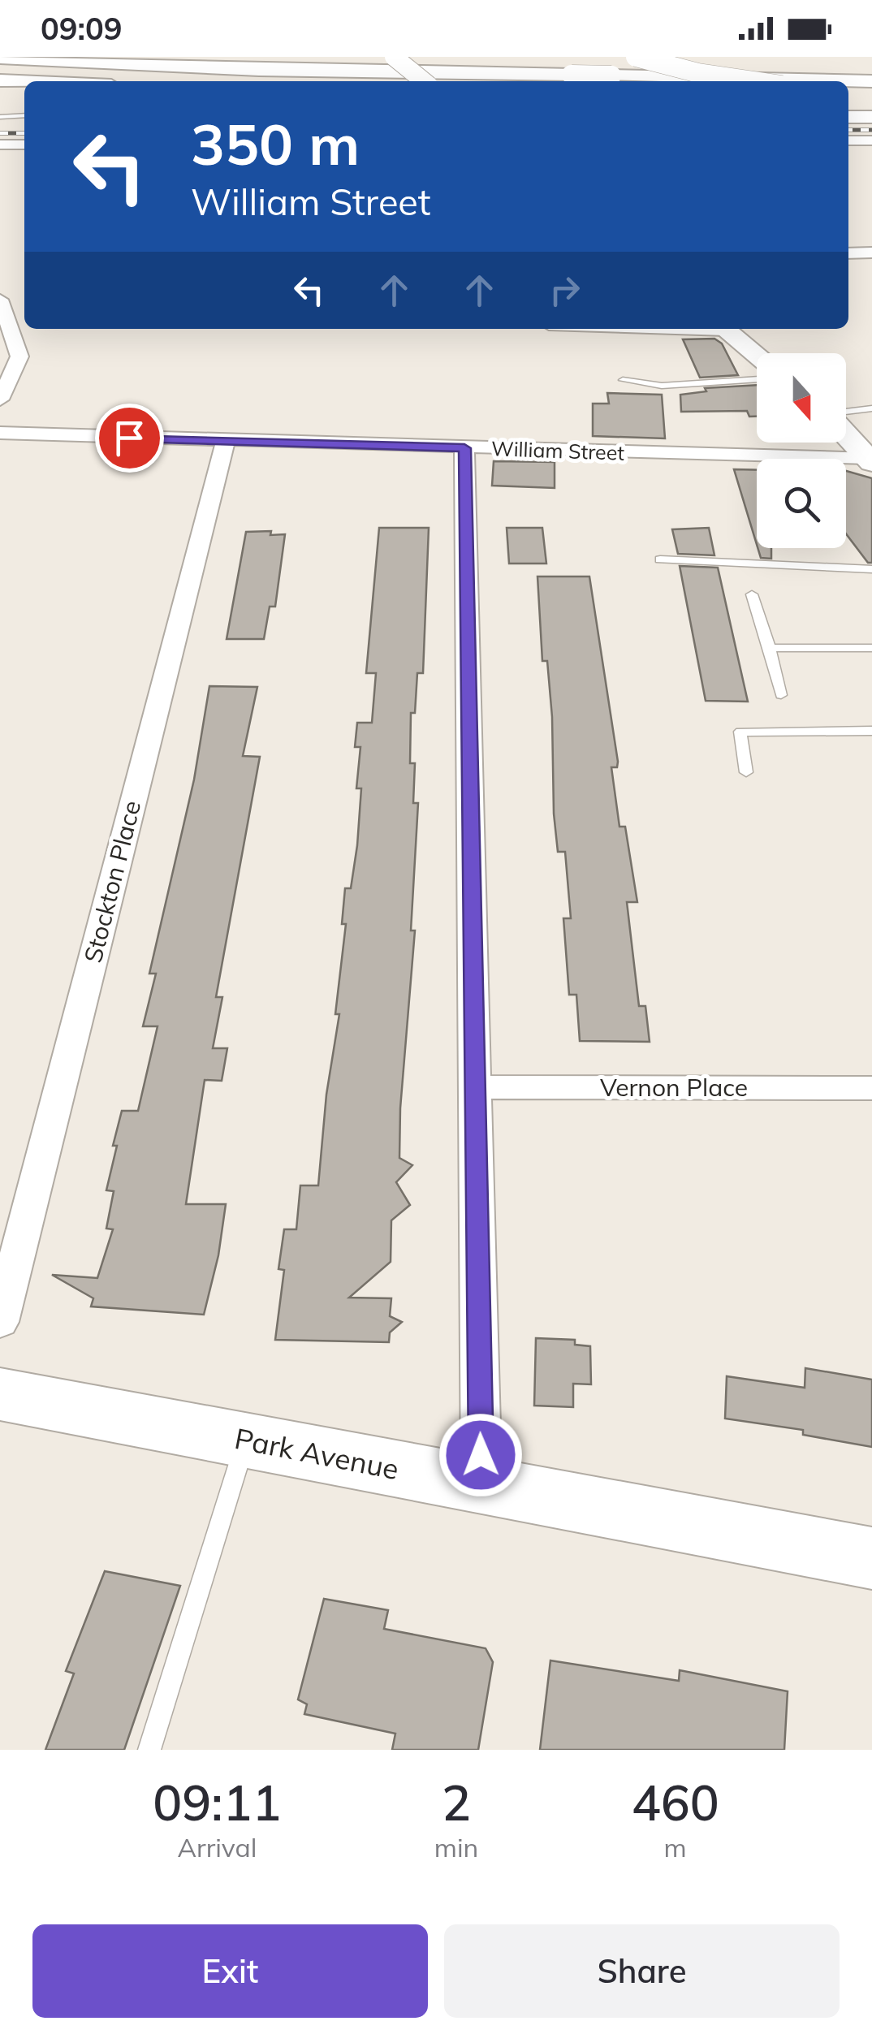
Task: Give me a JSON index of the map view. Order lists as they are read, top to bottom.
{
  "streets": {
    "main road": ["Park Avenue"],
    "street": ["William Street", "Stockton Place", "Vernon Place"]
  },
  "crossings": [
    ["William Street", "Stockton Place"]
  ],
  "north": "bottom",
  "page": {
    "status": "09:09",
    "turn": ["350 m", "William Street"],
    "eta": [
      "09:11",
      "Arrival",
      "2",
      "min",
      "460",
      "m"
    ],
    "buttons": ["Exit", "Share"]
  }
}
